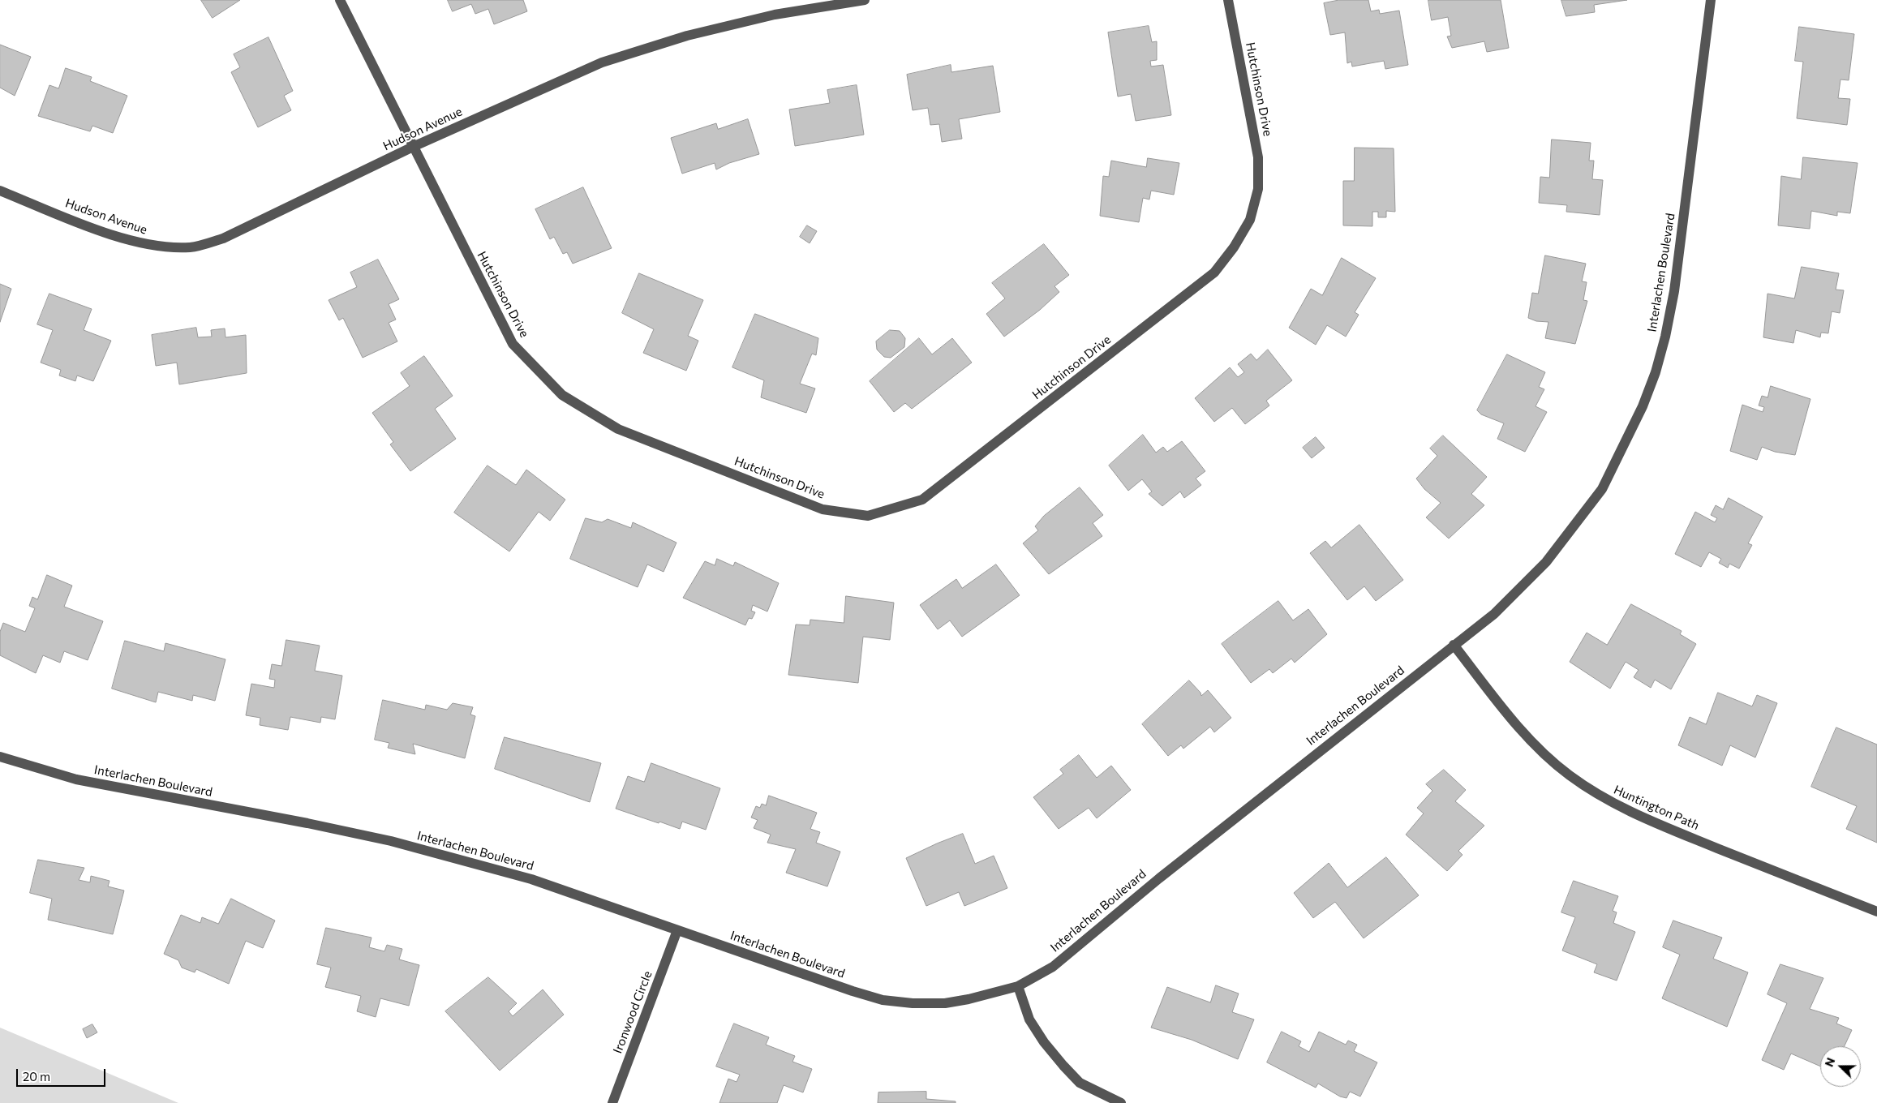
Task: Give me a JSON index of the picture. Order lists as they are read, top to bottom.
{
  "streets": {
    "street": [
      "Hutchinson Drive",
      "Hudson Avenue",
      "Interlachen Boulevard",
      "Huntington Path",
      "Ironwood Circle"
    ]
  },
  "crossings": [
    ["Hutchinson Drive", "Hudson Avenue"],
    ["Interlachen Boulevard", "Huntington Path"],
    ["Interlachen Boulevard", "Ironwood Circle"]
  ],
  "scale_bar": "20 m",
  "north": "left"
}
